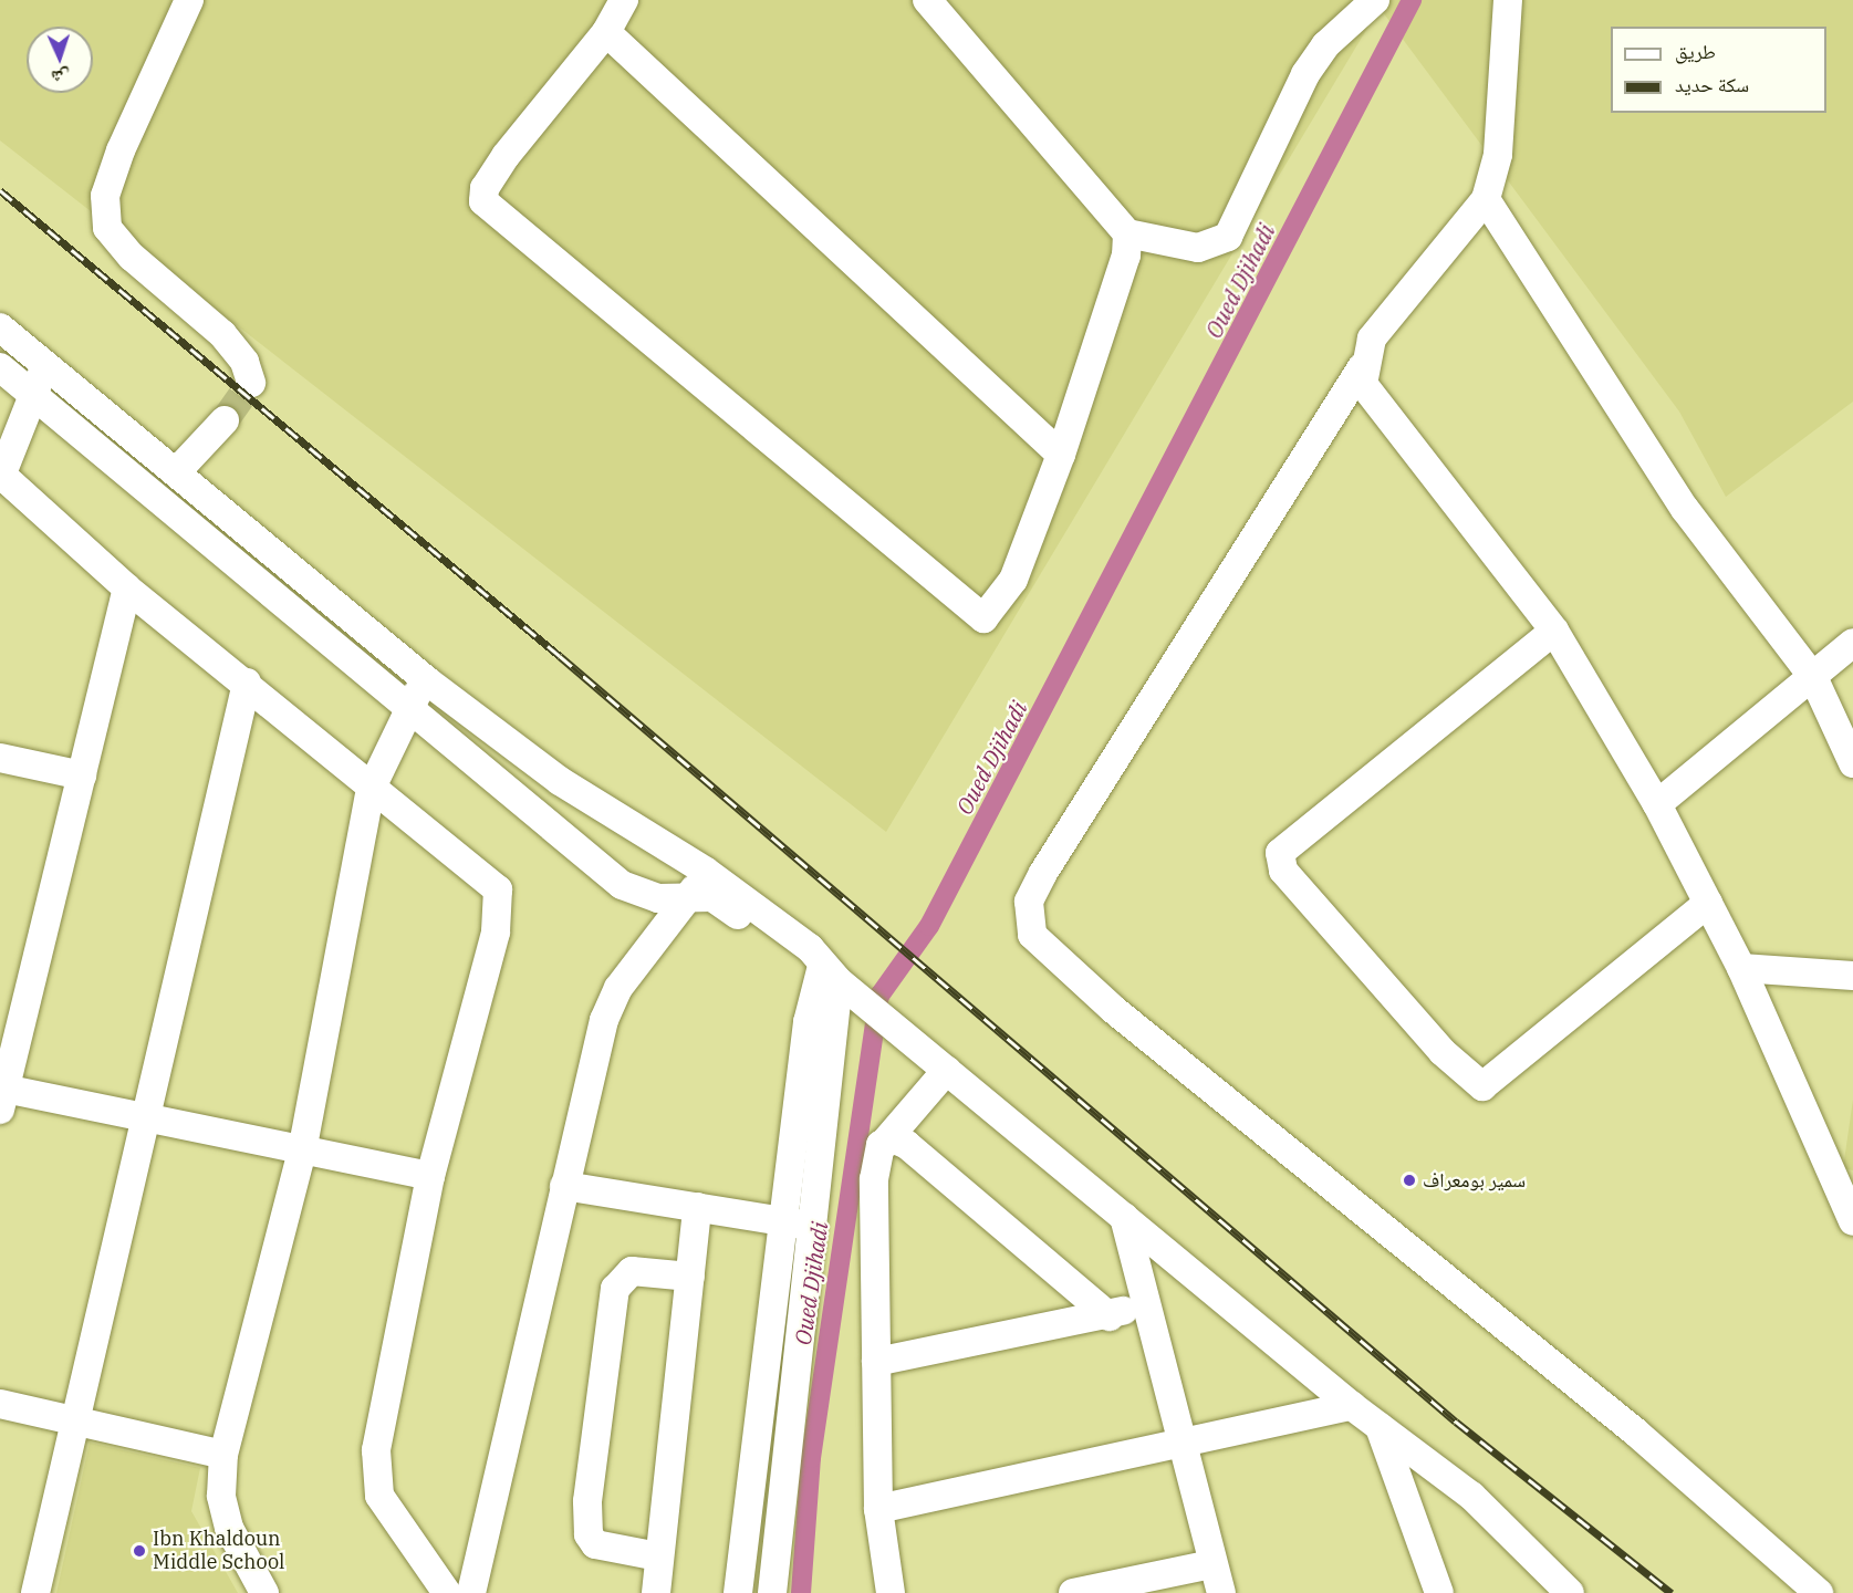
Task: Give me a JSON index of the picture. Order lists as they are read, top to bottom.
{
  "water": ["Oued Djihadi"],
  "places": ["سمير بومعراف", "Ibn Khaldoun Middle School"],
  "legend": ["طريق", "سكة حديد"],
  "north": "bottom"
}
